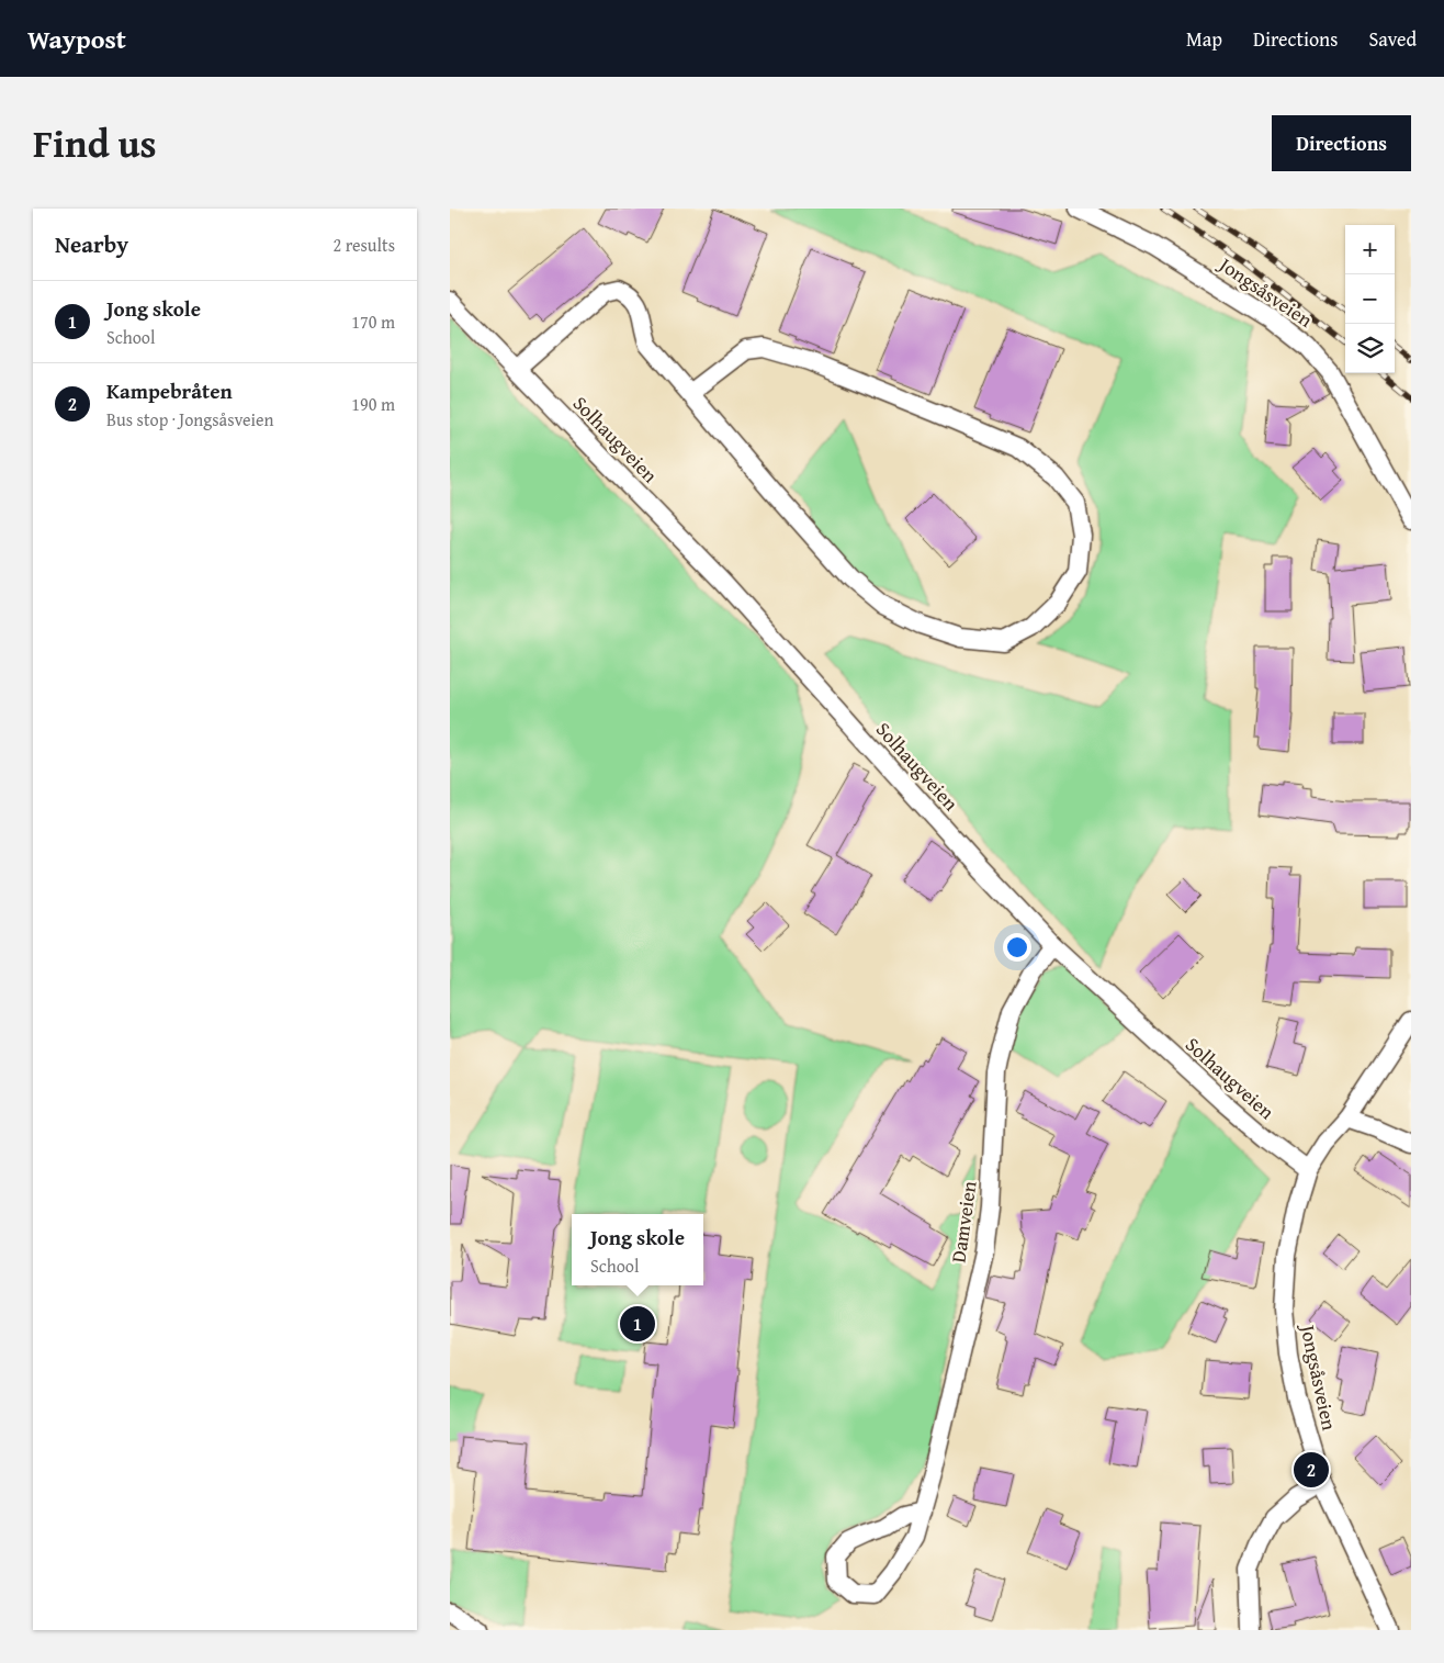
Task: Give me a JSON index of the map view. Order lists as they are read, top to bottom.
{
  "streets": {
    "street": ["Jongsåsveien", "Solhaugveien", "Damveien"]
  },
  "crossings": [
    ["Jongsåsveien", "Solhaugveien"],
    ["Solhaugveien", "Damveien"]
  ],
  "page": {
    "header": "Waypost",
    "nav": ["Map", "Directions", "Saved"],
    "title": "Find us",
    "buttons": "Directions",
    "heading": ["Nearby", "2 results"],
    "map_buttons": ["+", "−"],
    "list": [
      {
        "mark": "1",
        "name": "Jong skole",
        "note": "School",
        "value": "170 m"
      },
      {
        "mark": "2",
        "name": "Kampebråten",
        "note": "Bus stop · Jongsåsveien",
        "value": "190 m"
      }
    ],
    "popup": ["Jong skole", "School"],
    "pins": ["1", "2"]
  }
}
